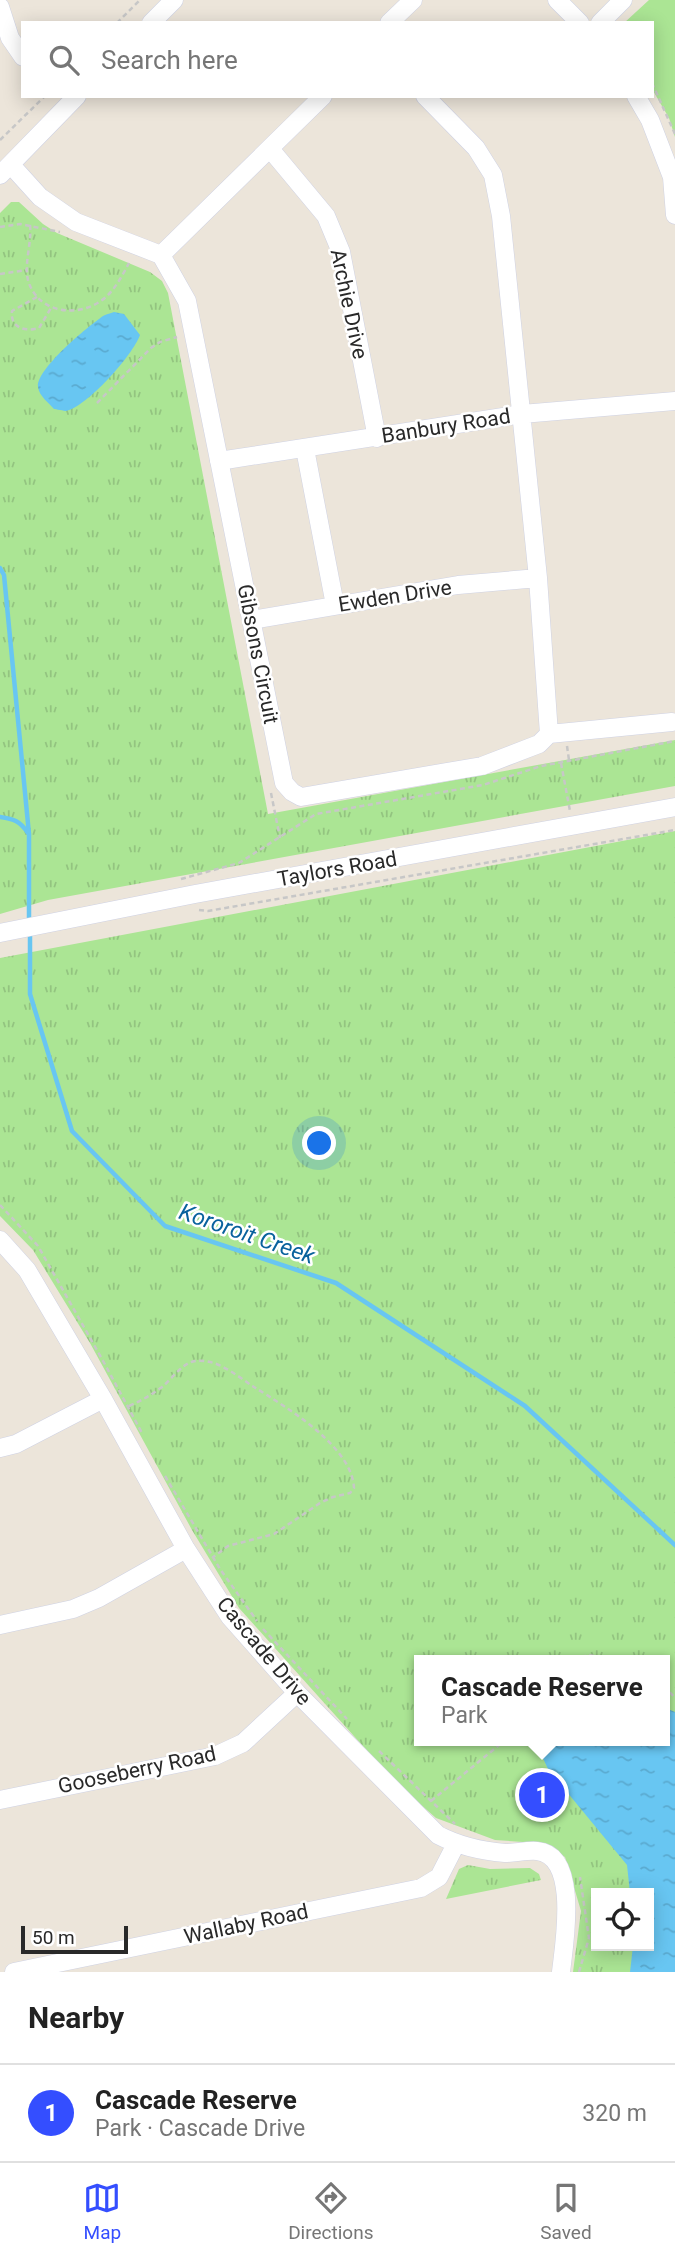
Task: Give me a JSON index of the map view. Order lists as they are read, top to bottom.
{
  "streets": {
    "street": [
      "Archie Drive",
      "Banbury Road",
      "Ewden Drive",
      "Gibsons Circuit",
      "Taylors Road",
      "Cascade Drive",
      "Gooseberry Road",
      "Wallaby Road"
    ]
  },
  "crossings": [
    ["Archie Drive", "Banbury Road"],
    ["Banbury Road", "Gibsons Circuit"],
    ["Ewden Drive", "Gibsons Circuit"],
    ["Cascade Drive", "Gooseberry Road"],
    ["Cascade Drive", "Wallaby Road"]
  ],
  "water": ["Kororoit Creek"],
  "scale_bar": "50 m",
  "page": {
    "search": "Search here",
    "popup": ["Cascade Reserve", "Park"],
    "pins": "1",
    "scale": "50 m",
    "heading": "Nearby",
    "list": [
      {
        "mark": "1",
        "name": "Cascade Reserve",
        "note": "Park · Cascade Drive",
        "value": "320 m"
      }
    ],
    "nav": ["Map", "Directions", "Saved"]
  }
}
